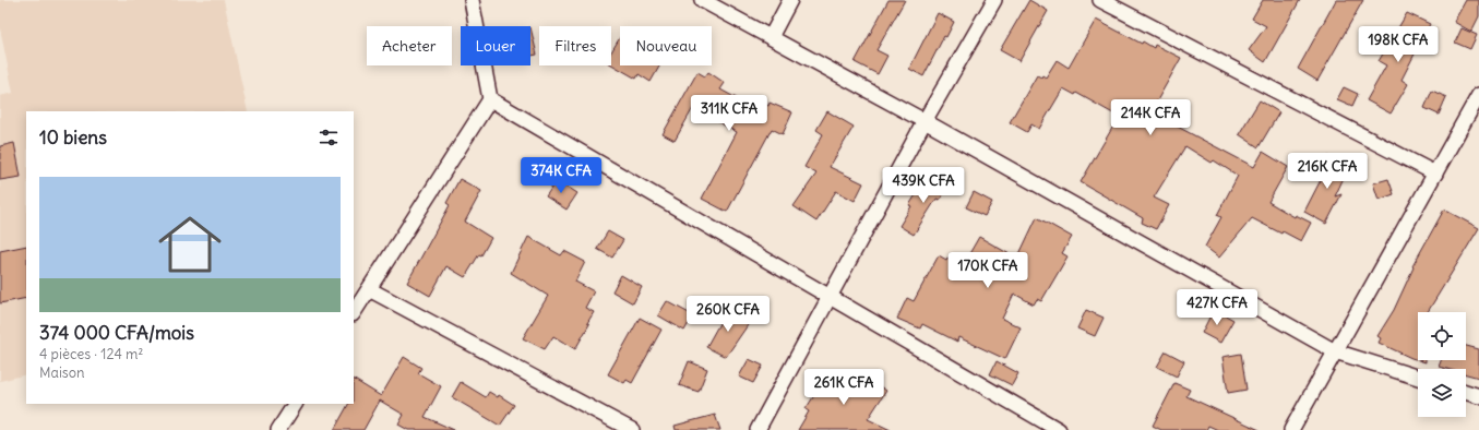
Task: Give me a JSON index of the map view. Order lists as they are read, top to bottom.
{
  "page": {
    "price": [
      "198K CFA",
      "311K CFA",
      "214K CFA",
      "216K CFA",
      "374K CFA",
      "439K CFA",
      "170K CFA",
      "427K CFA",
      "260K CFA",
      "261K CFA"
    ],
    "chip": [
      "Acheter",
      "Louer",
      "Filtres",
      "Nouveau"
    ],
    "heading": "10 biens",
    "list": [
      {
        "name": "374 000 CFA/mois",
        "note": "4 pièces · 124 m² · Maison"
      }
    ]
  }
}
